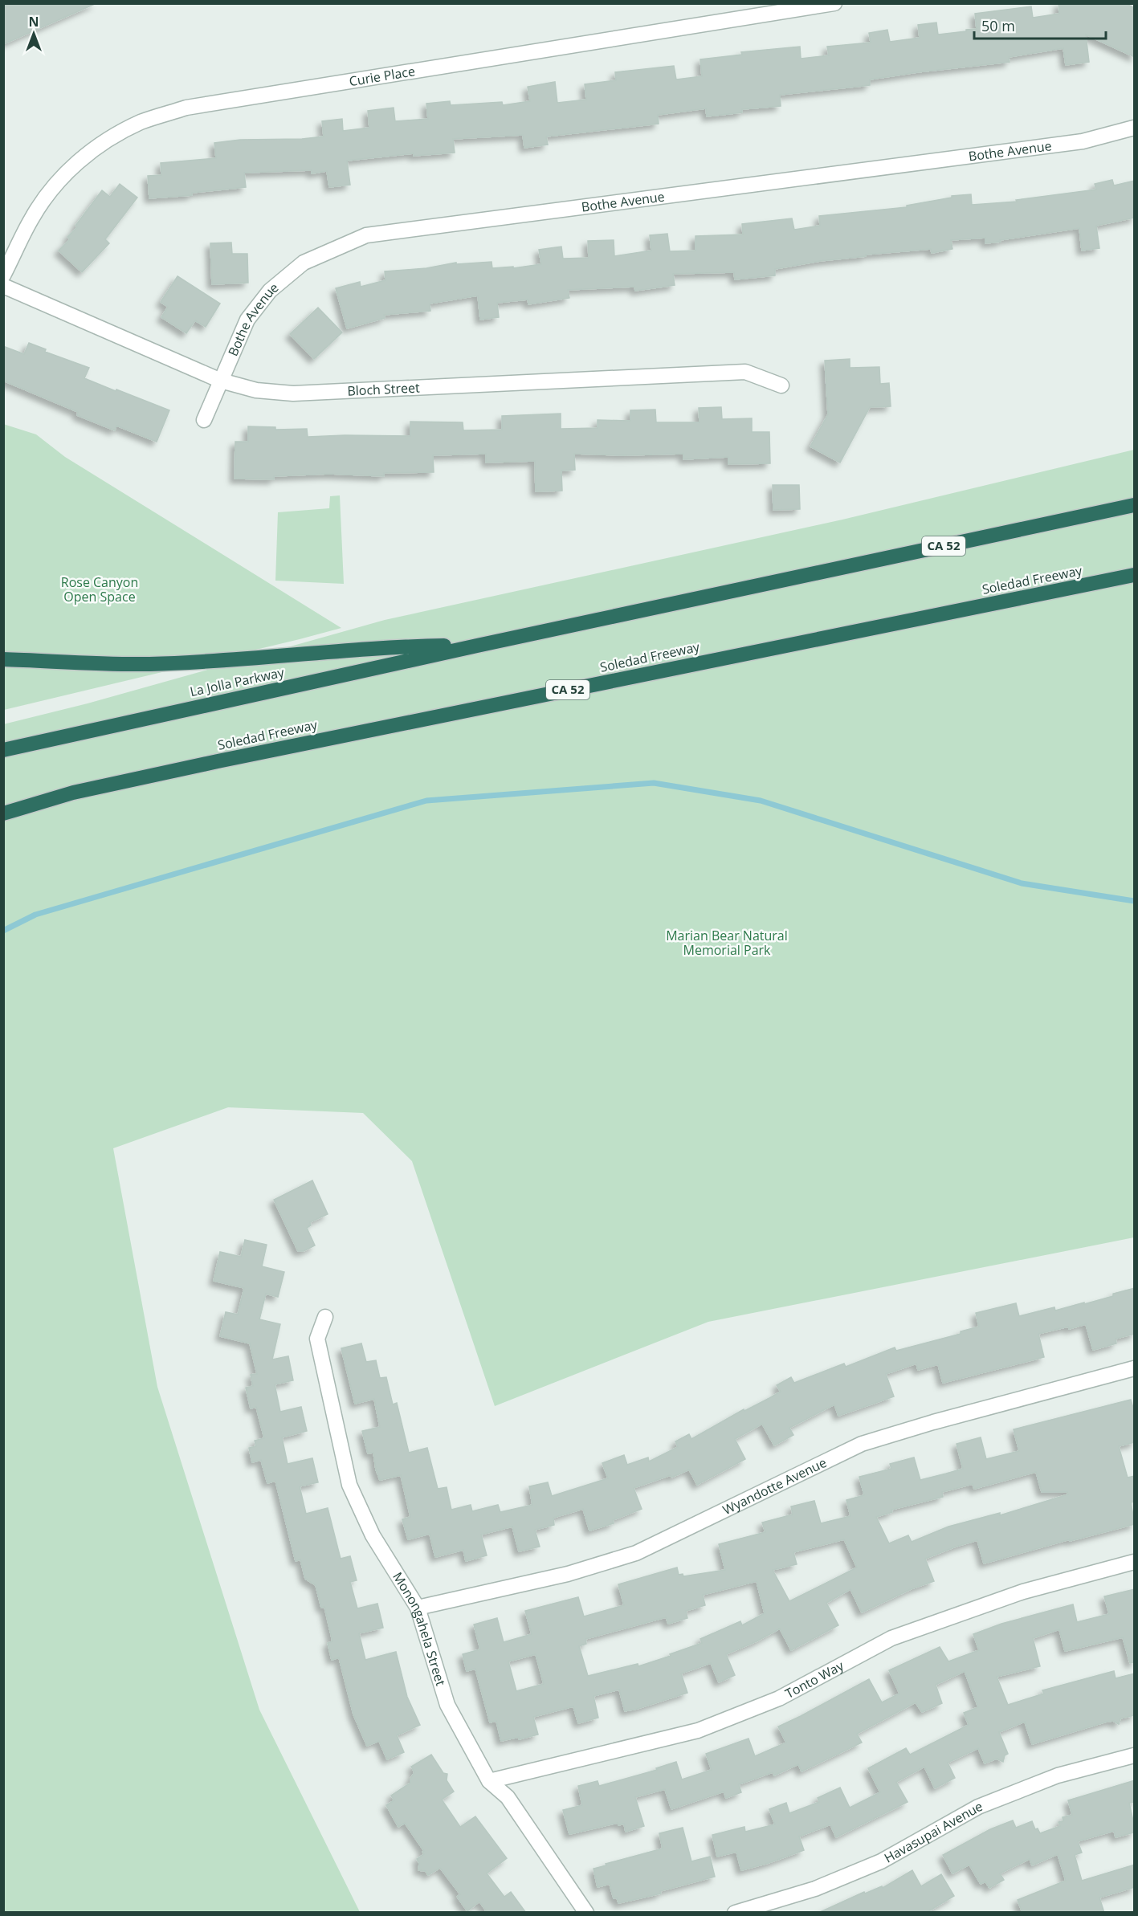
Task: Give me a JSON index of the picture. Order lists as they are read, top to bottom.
{
  "streets": {
    "highway": ["CA 52", "Soledad Freeway", "La Jolla Parkway"],
    "street": [
      "Curie Place",
      "Bothe Avenue",
      "Bloch Street",
      "Wyandotte Avenue",
      "Monongahela Street",
      "Tonto Way",
      "Havasupai Avenue"
    ]
  },
  "crossings": [
    ["Bothe Avenue", "Bloch Street"],
    ["CA 52", "La Jolla Parkway"],
    ["Wyandotte Avenue", "Monongahela Street"],
    ["Monongahela Street", "Tonto Way"]
  ],
  "parks": ["Rose Canyon Open Space", "Marian Bear Natural Memorial Park"],
  "scale_bar": "50 m",
  "north": "top"
}
